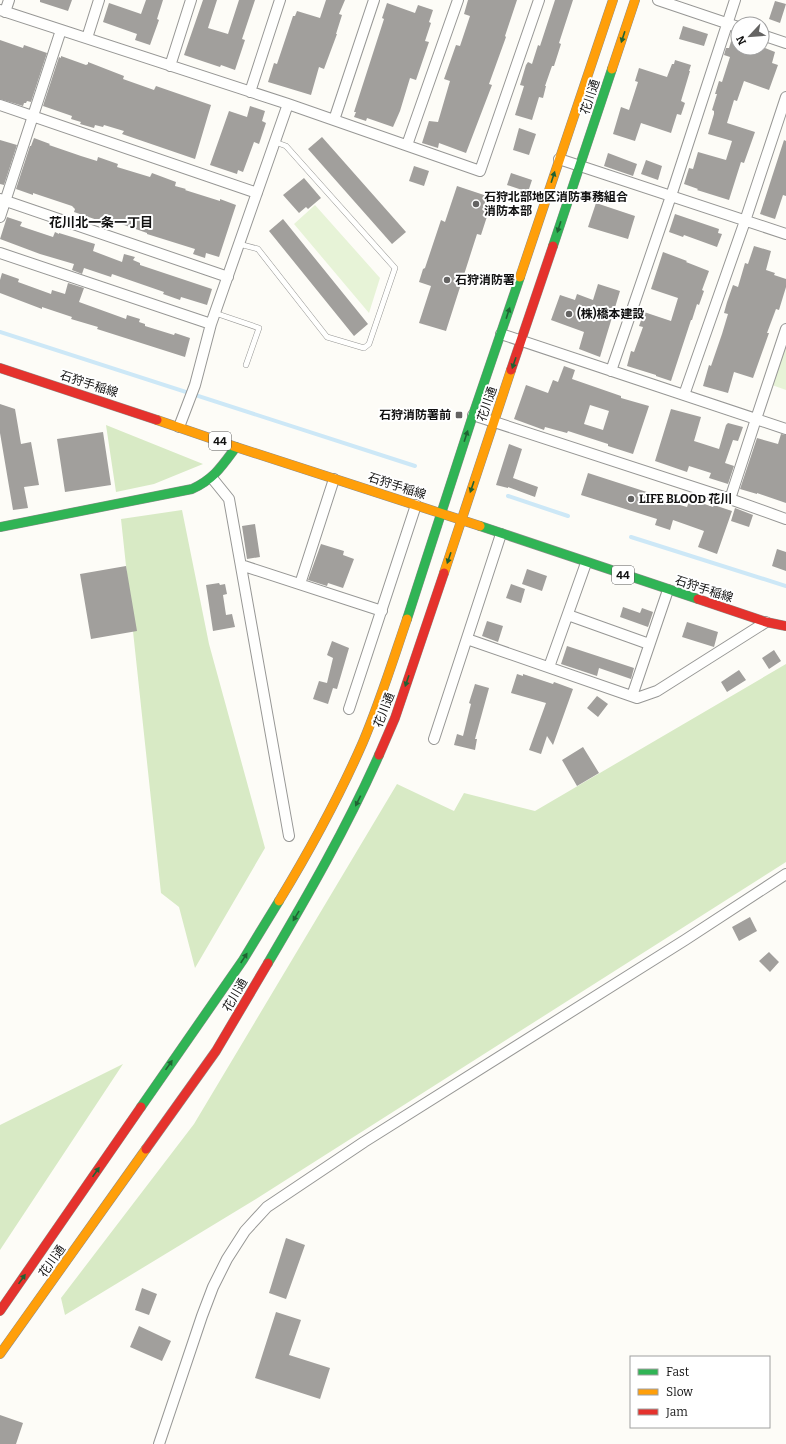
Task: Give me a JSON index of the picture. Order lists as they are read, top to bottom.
{
  "streets": {
    "street": ["花川通", "石狩手稲線", "44"]
  },
  "crossings": [
    ["花川通", "石狩手稲線"]
  ],
  "districts": ["花川北一条一丁目"],
  "places": {
    "other": [
      "石狩北部地区消防事務組合 消防本部",
      "石狩消防署",
      "(株)橋本建設",
      "LIFE BLOOD 花川"
    ],
    "transit": ["石狩消防署前"]
  },
  "legend": ["Fast", "Slow", "Jam"],
  "north": "bottom left"
}
